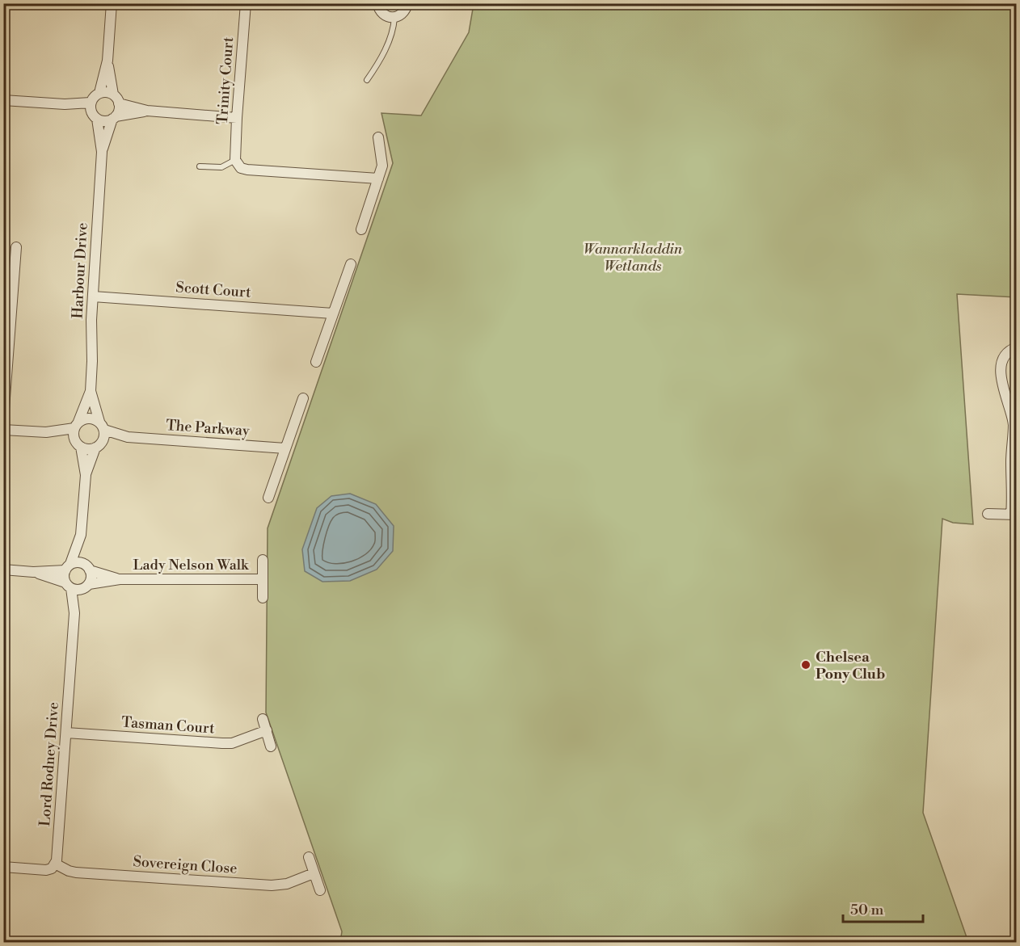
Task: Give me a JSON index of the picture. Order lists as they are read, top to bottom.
{
  "streets": {
    "street": [
      "Trinity Court",
      "Harbour Drive",
      "Scott Court",
      "The Parkway",
      "Lady Nelson Walk",
      "Tasman Court",
      "Lord Rodney Drive",
      "Sovereign Close"
    ]
  },
  "crossings": [
    ["Harbour Drive", "Scott Court"],
    ["Harbour Drive", "The Parkway"],
    ["Lady Nelson Walk", "Lord Rodney Drive"],
    ["Tasman Court", "Lord Rodney Drive"],
    ["Lord Rodney Drive", "Sovereign Close"]
  ],
  "parks": ["Wannarkladdin Wetlands"],
  "places": ["Chelsea Pony Club"],
  "scale_bar": "50 m"
}
